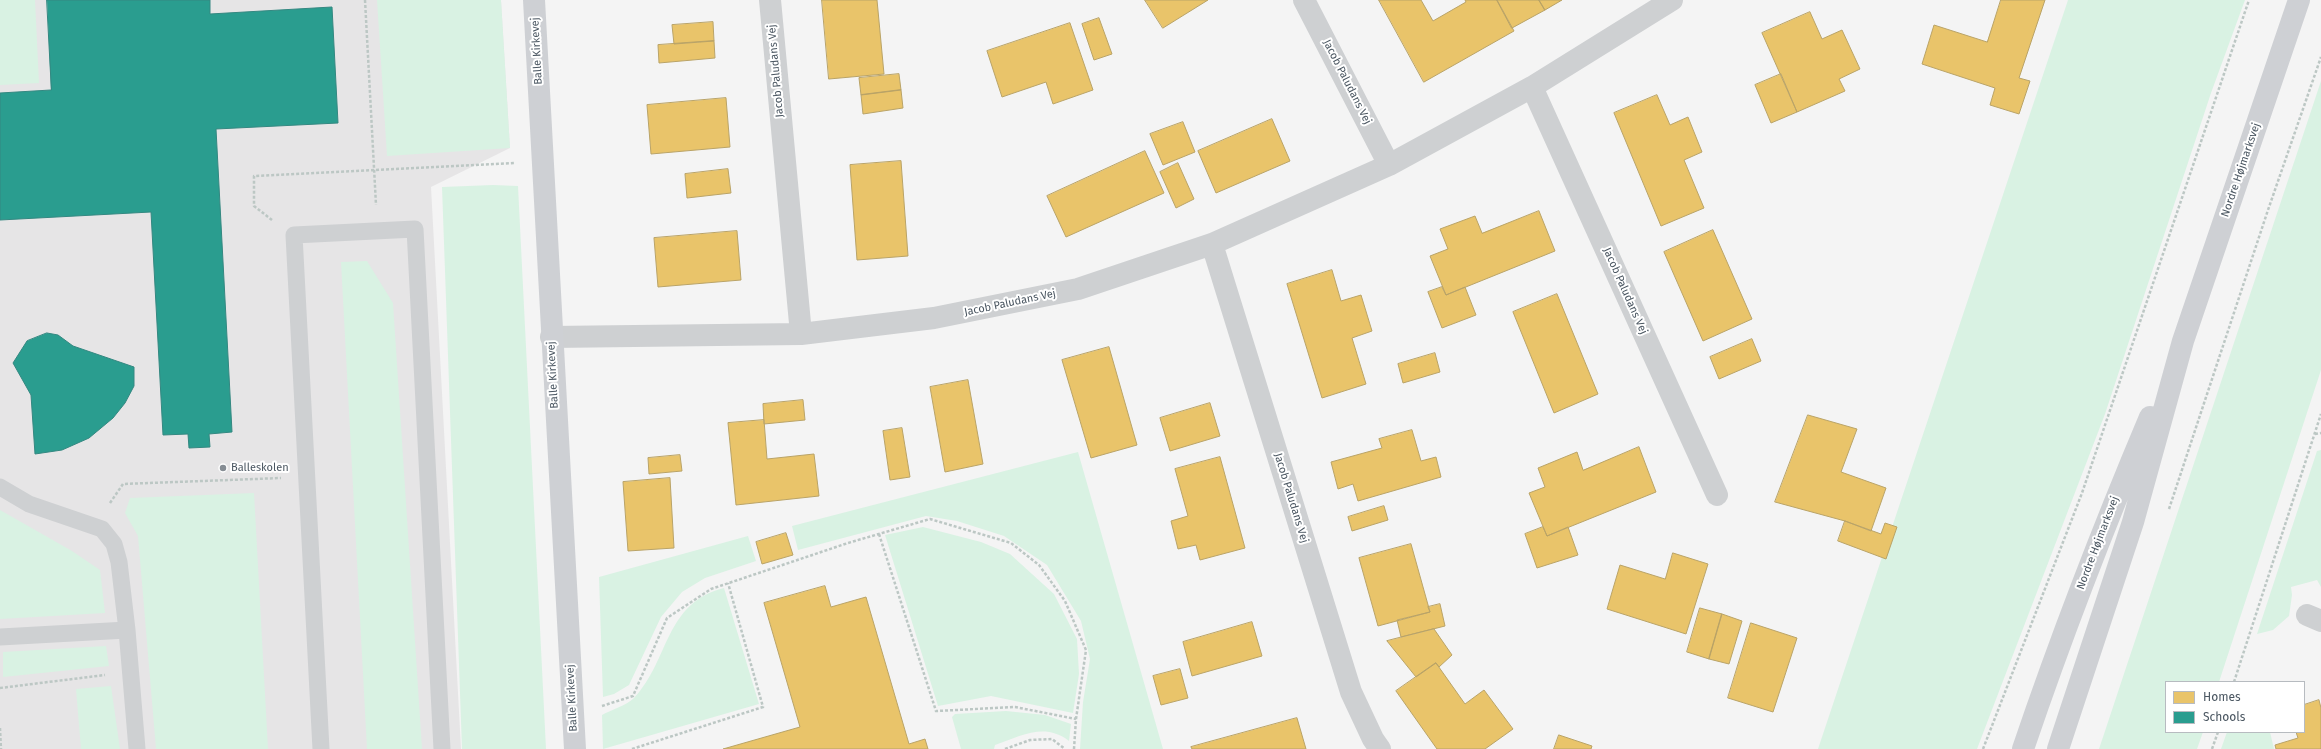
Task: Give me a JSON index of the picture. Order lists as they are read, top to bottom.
{
  "streets": {
    "street": ["Balle Kirkevej", "Jacob Paludans Vej", "Nordre Højmarksvej"]
  },
  "crossings": [
    ["Balle Kirkevej", "Jacob Paludans Vej"]
  ],
  "places": ["Balleskolen"],
  "legend": ["Homes", "Schools"]
}
